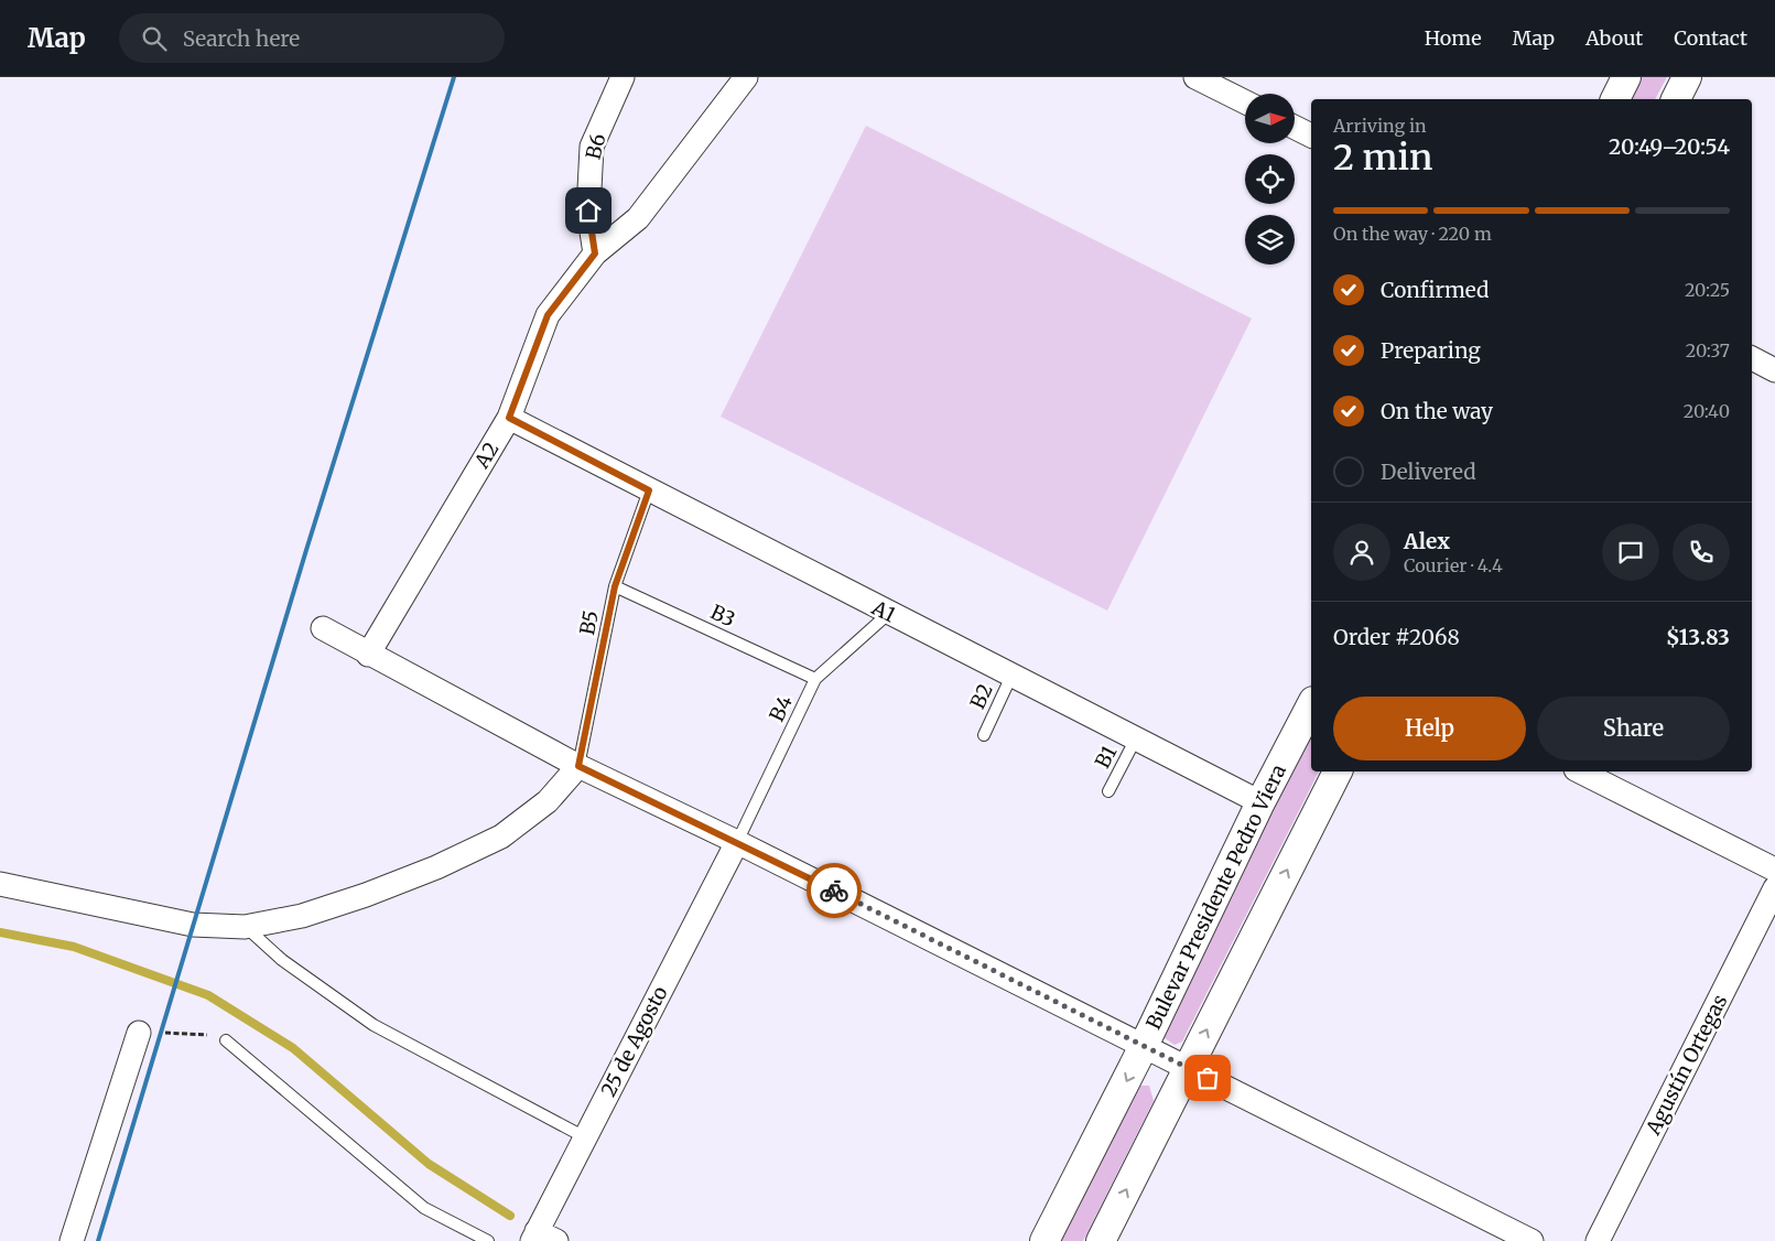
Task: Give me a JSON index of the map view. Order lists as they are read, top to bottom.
{
  "streets": {
    "street": [
      "B6",
      "A2",
      "A1",
      "Bulevar Presidente Pedro Viera",
      "25 de Agosto",
      "Agustín Ortegas"
    ],
    "lane": [
      "B3",
      "B5",
      "B2",
      "B4",
      "B1"
    ]
  },
  "crossings": [
    ["B6", "A2"],
    ["A2", "A1"],
    ["A1", "B5"],
    ["A1", "B2"],
    ["A1", "B4"],
    ["A1", "B1"],
    ["A1", "Bulevar Presidente Pedro Viera"],
    ["B3", "B5"],
    ["B3", "B4"],
    ["B4", "25 de Agosto"]
  ],
  "north": "right",
  "page": {
    "header": "Map",
    "search": "Search here",
    "nav": [
      "Home",
      "Map",
      "About",
      "Contact"
    ],
    "heading": ["2 min", "Arriving in", "20:49–20:54"],
    "panel": [
      "Alex",
      "Courier · 4.4",
      "Order #2068",
      "$13.83"
    ],
    "bar": "On the way · 220 m",
    "list": [
      ["Confirmed", "20:25"],
      ["Preparing", "20:37"],
      ["On the way", "20:40"],
      "Delivered"
    ],
    "buttons": ["Help", "Share"]
  }
}
